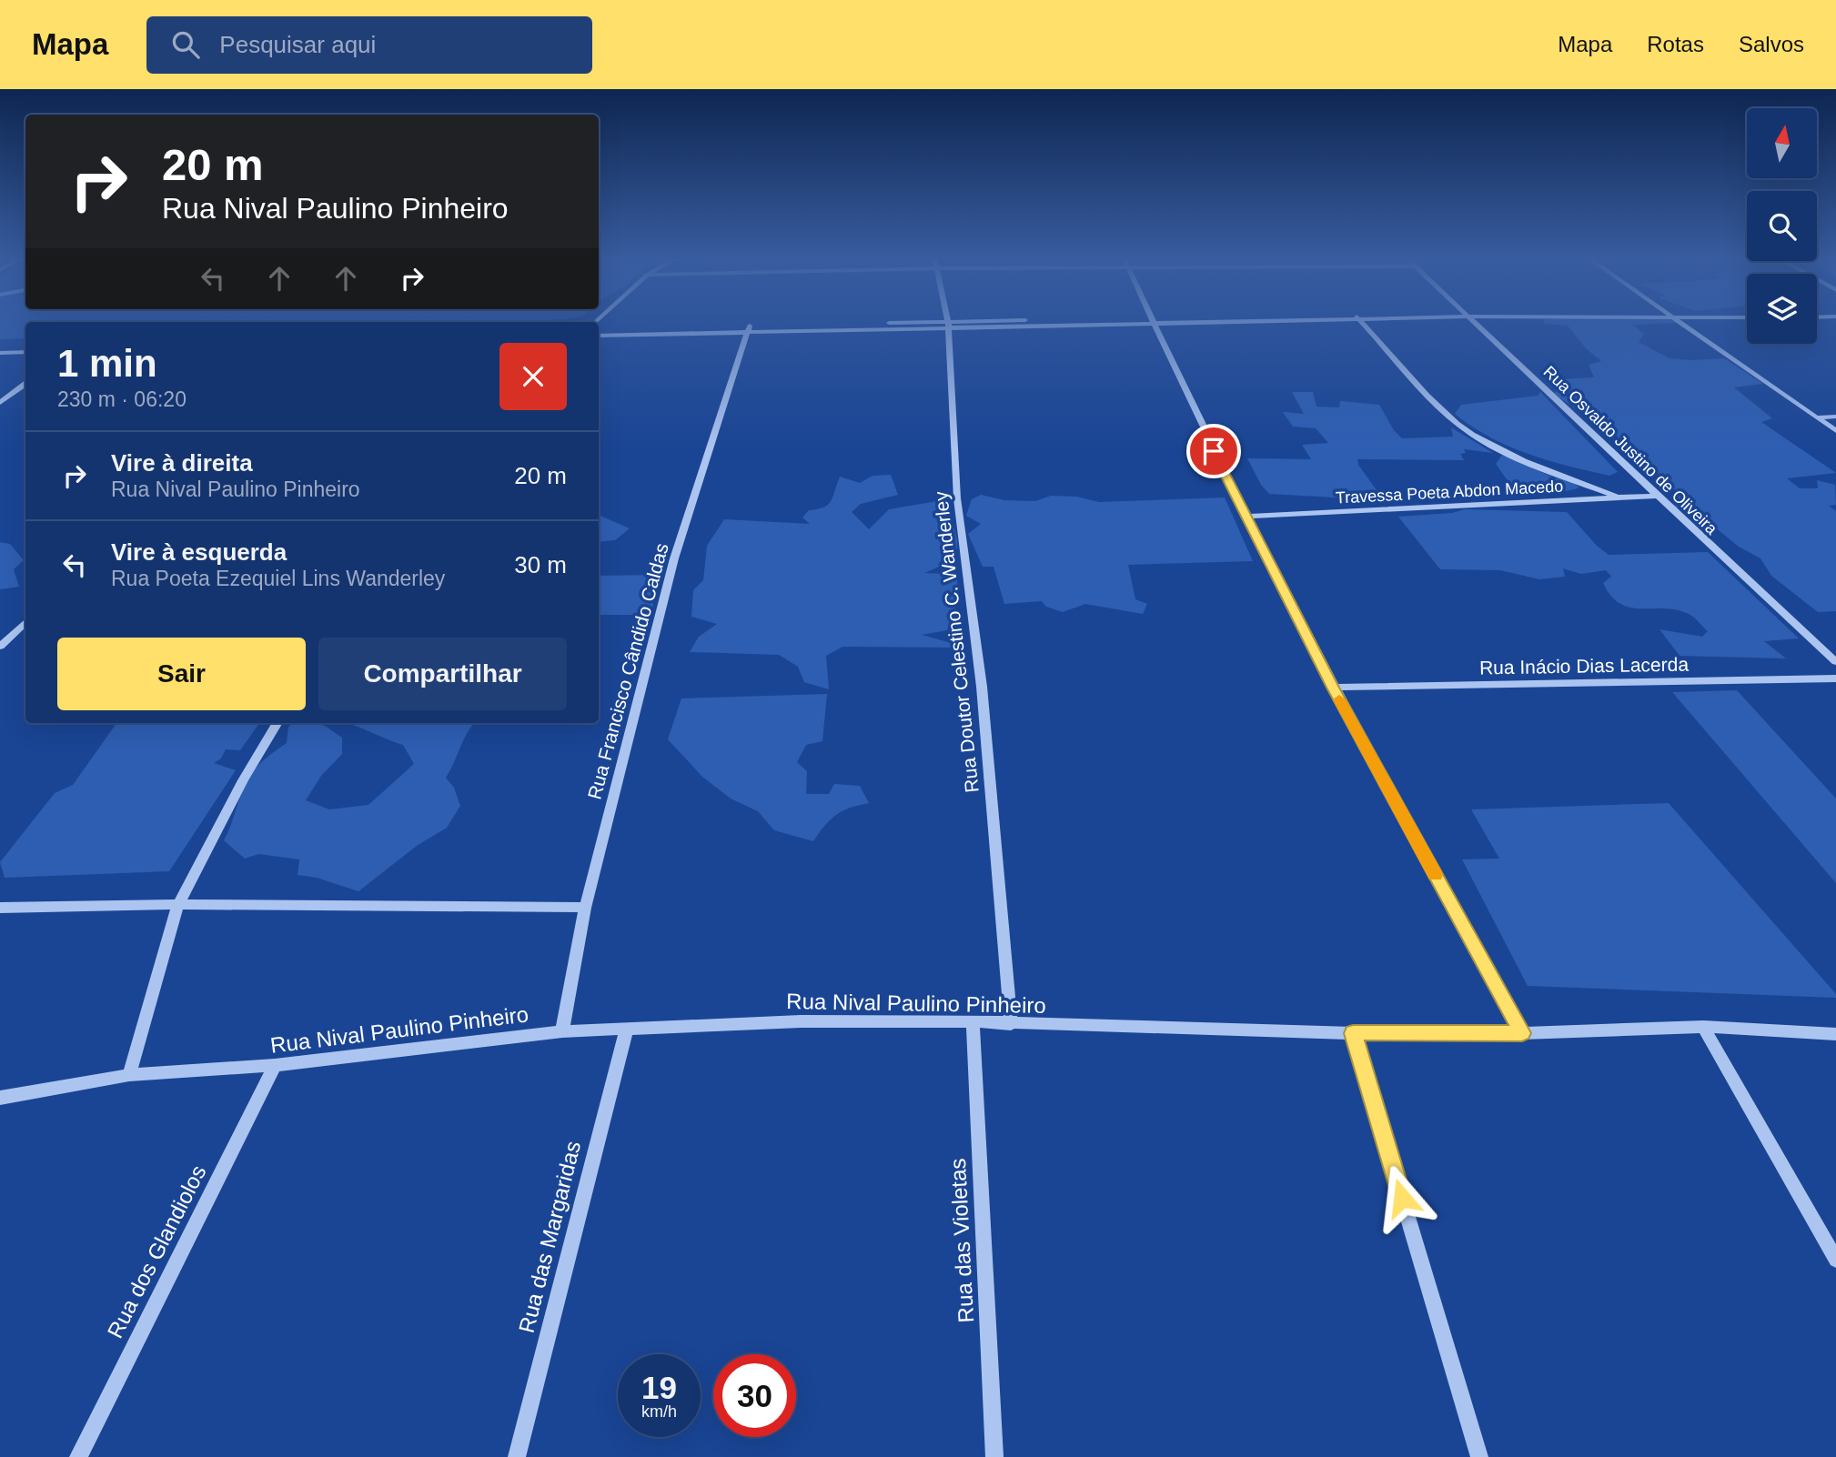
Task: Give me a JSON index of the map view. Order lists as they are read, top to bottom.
{
  "streets": {
    "street": [
      "Rua Osvaldo Justino de Oliveira",
      "Travessa Poeta Abdon Macedo",
      "Rua Doutor Celestino C. Wanderley",
      "Rua Inácio Dias Lacerda",
      "Rua Francisco Cândido Caldas",
      "Rua Nival Paulino Pinheiro",
      "Rua das Margaridas",
      "Rua das Violetas",
      "Rua dos Glandiolos"
    ]
  },
  "crossings": [
    ["Rua Osvaldo Justino de Oliveira", "Travessa Poeta Abdon Macedo"],
    ["Rua Doutor Celestino C. Wanderley", "Rua Nival Paulino Pinheiro"],
    ["Rua Francisco Cândido Caldas", "Rua Nival Paulino Pinheiro"],
    ["Rua Nival Paulino Pinheiro", "Rua das Margaridas"],
    ["Rua Nival Paulino Pinheiro", "Rua das Violetas"],
    ["Rua Nival Paulino Pinheiro", "Rua dos Glandiolos"]
  ],
  "north": "top",
  "page": {
    "header": "Mapa",
    "search": "Pesquisar aqui",
    "nav": ["Mapa", "Rotas", "Salvos"],
    "turn": ["20 m", "Rua Nival Paulino Pinheiro"],
    "heading": ["1 min", "230 m · 06:20"],
    "list": [
      {
        "name": "Vire à direita",
        "note": "Rua Nival Paulino Pinheiro",
        "value": "20 m"
      },
      {
        "name": "Vire à esquerda",
        "note": "Rua Poeta Ezequiel Lins Wanderley",
        "value": "30 m"
      }
    ],
    "buttons": ["Sair", "Compartilhar"],
    "speed": "19 km/h",
    "limit": "30"
  }
}
